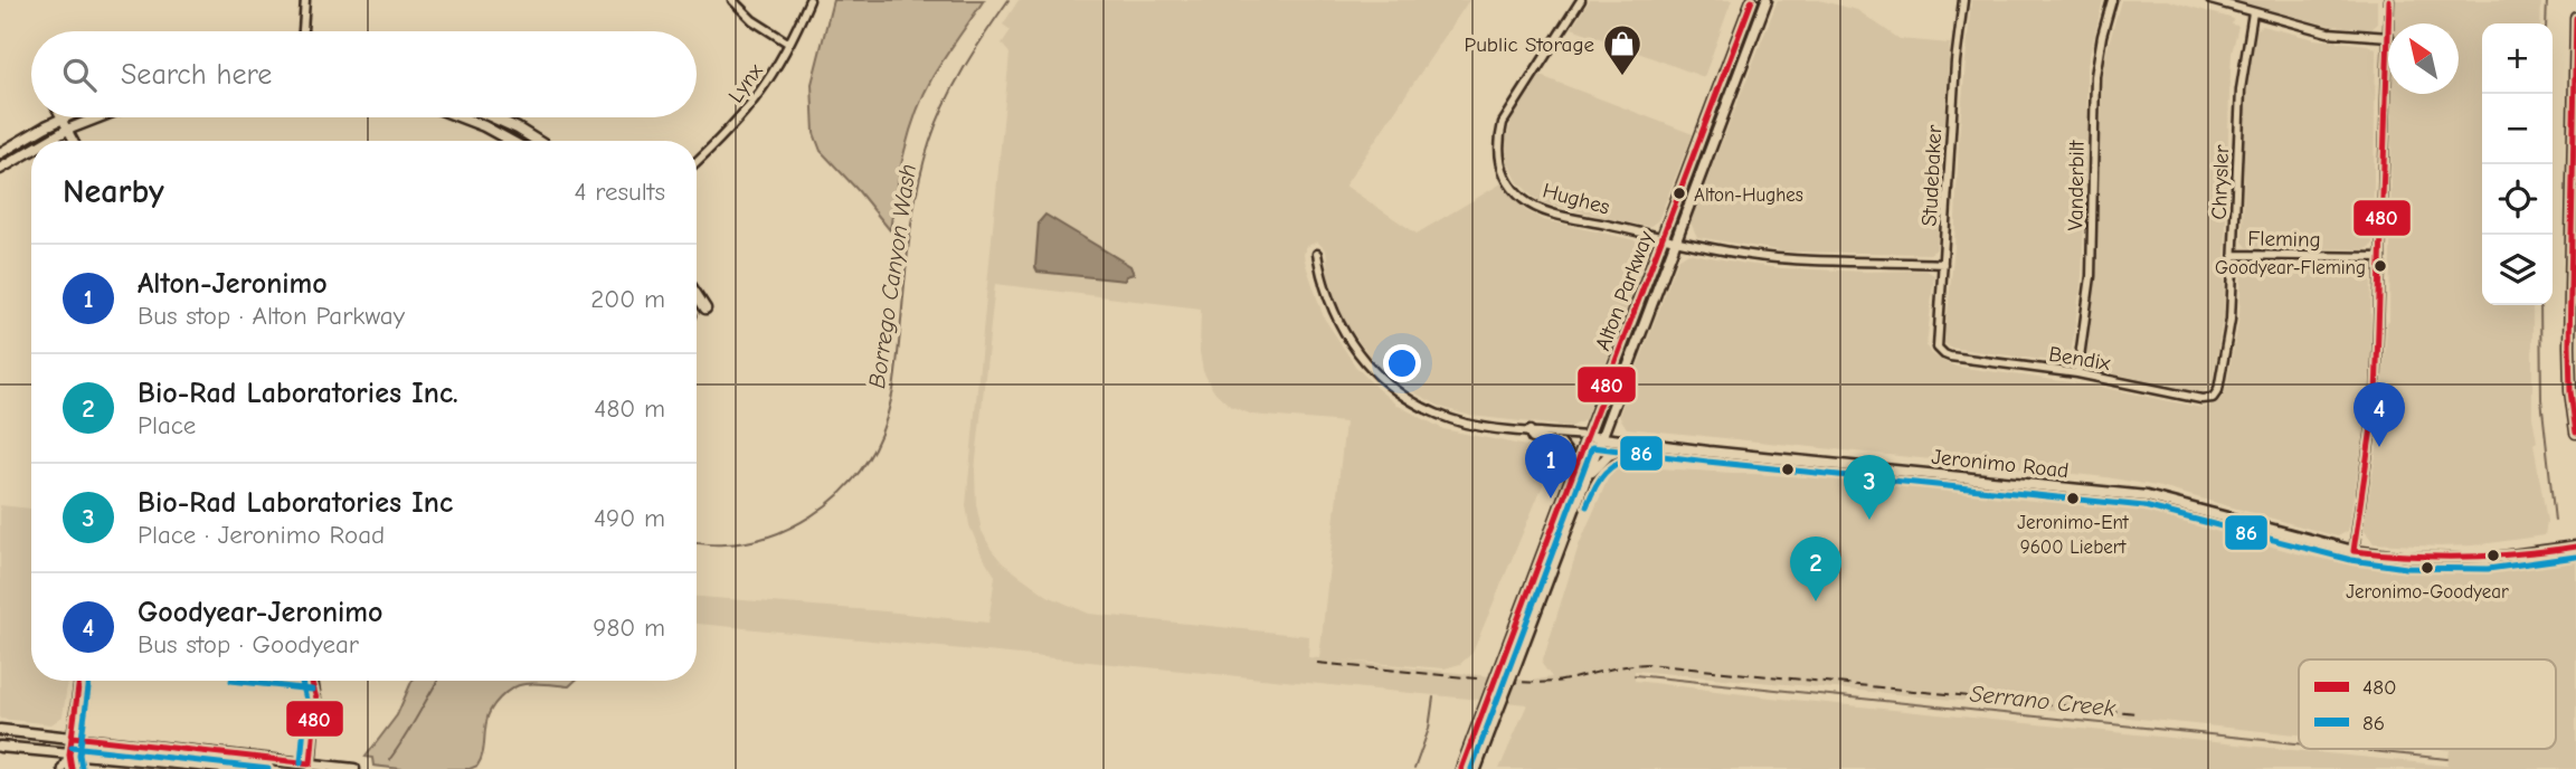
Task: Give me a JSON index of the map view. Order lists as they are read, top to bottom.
{
  "streets": {
    "main road": ["Alton Parkway", "Jeronimo Road"],
    "street": [
      "Lynx",
      "Studebaker",
      "Chrysler",
      "Vanderbilt",
      "Hughes",
      "Fleming",
      "Bendix"
    ]
  },
  "crossings": [
    ["Studebaker", "Hughes"],
    ["Studebaker", "Bendix"],
    ["Chrysler", "Fleming"],
    ["Chrysler", "Bendix"],
    ["Vanderbilt", "Bendix"],
    ["Hughes", "Alton Parkway"],
    ["Alton Parkway", "Jeronimo Road"]
  ],
  "water": ["Borrego Canyon Wash", "Serrano Creek"],
  "places": {
    "shop": ["Public Storage"],
    "other": [
      "Alton-Hughes",
      "Goodyear-Fleming",
      "Jeronimo-Ent 9600 Liebert",
      "Jeronimo-Goodyear"
    ]
  },
  "lines": ["transit line 480", "transit line 86"],
  "legend": ["480", "86"],
  "north": "top left",
  "page": {
    "map_buttons": ["+", "−"],
    "search": "Search here",
    "heading": ["Nearby", "4 results"],
    "list": [
      {
        "mark": "1",
        "name": "Alton-Jeronimo",
        "note": "Bus stop · Alton Parkway",
        "value": "200 m"
      },
      {
        "mark": "2",
        "name": "Bio-Rad Laboratories Inc.",
        "note": "Place",
        "value": "480 m"
      },
      {
        "mark": "3",
        "name": "Bio-Rad Laboratories Inc",
        "note": "Place · Jeronimo Road",
        "value": "490 m"
      },
      {
        "mark": "4",
        "name": "Goodyear-Jeronimo",
        "note": "Bus stop · Goodyear",
        "value": "980 m"
      }
    ],
    "pins": [
      "4",
      "1",
      "3",
      "2"
    ]
  }
}
